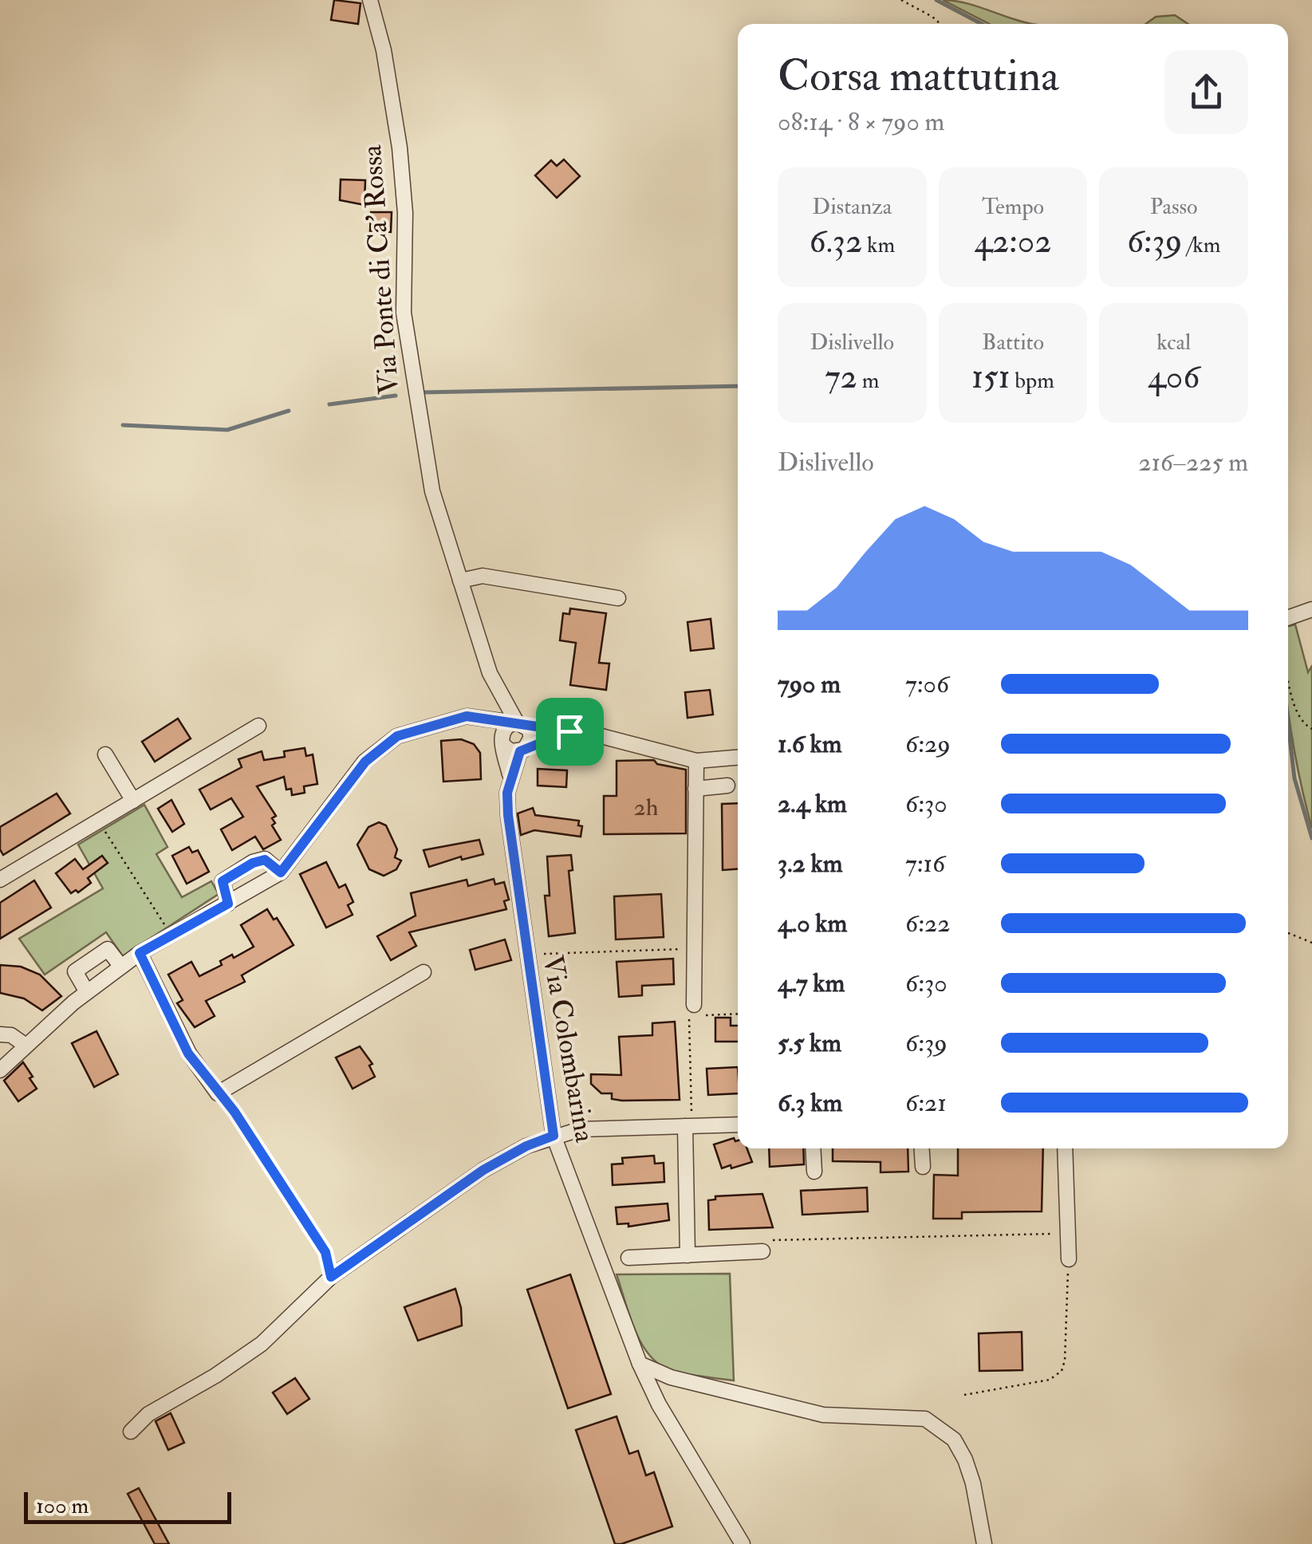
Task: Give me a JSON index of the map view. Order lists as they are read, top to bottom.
{
  "streets": {
    "street": ["Via Ponte di Ca' Rossa", "Via Colombarina"]
  },
  "crossings": [
    ["Via Ponte di Ca' Rossa", "Via Colombarina"]
  ],
  "house_numbers": ["2h"],
  "scale_bar": "100 m",
  "page": {
    "heading": ["Corsa mattutina", "08:14 · 8 × 790 m"],
    "stats": [
      ["Distanza", "6.32 km"],
      ["Tempo", "42:02"],
      ["Passo", "6:39 /km"],
      ["Dislivello", "72 m"],
      ["Battito", "151 bpm"],
      ["kcal", "406"]
    ],
    "chart": ["Dislivello", "216–225 m"],
    "list": [
      {
        "name": "790 m",
        "note": "7:06"
      },
      {
        "name": "1.6 km",
        "note": "6:29"
      },
      {
        "name": "2.4 km",
        "note": "6:30"
      },
      {
        "name": "3.2 km",
        "note": "7:16"
      },
      {
        "name": "4.0 km",
        "note": "6:22"
      },
      {
        "name": "4.7 km",
        "note": "6:30"
      },
      {
        "name": "5.5 km",
        "note": "6:39"
      },
      {
        "name": "6.3 km",
        "note": "6:21"
      }
    ],
    "scale": "100 m"
  }
}
